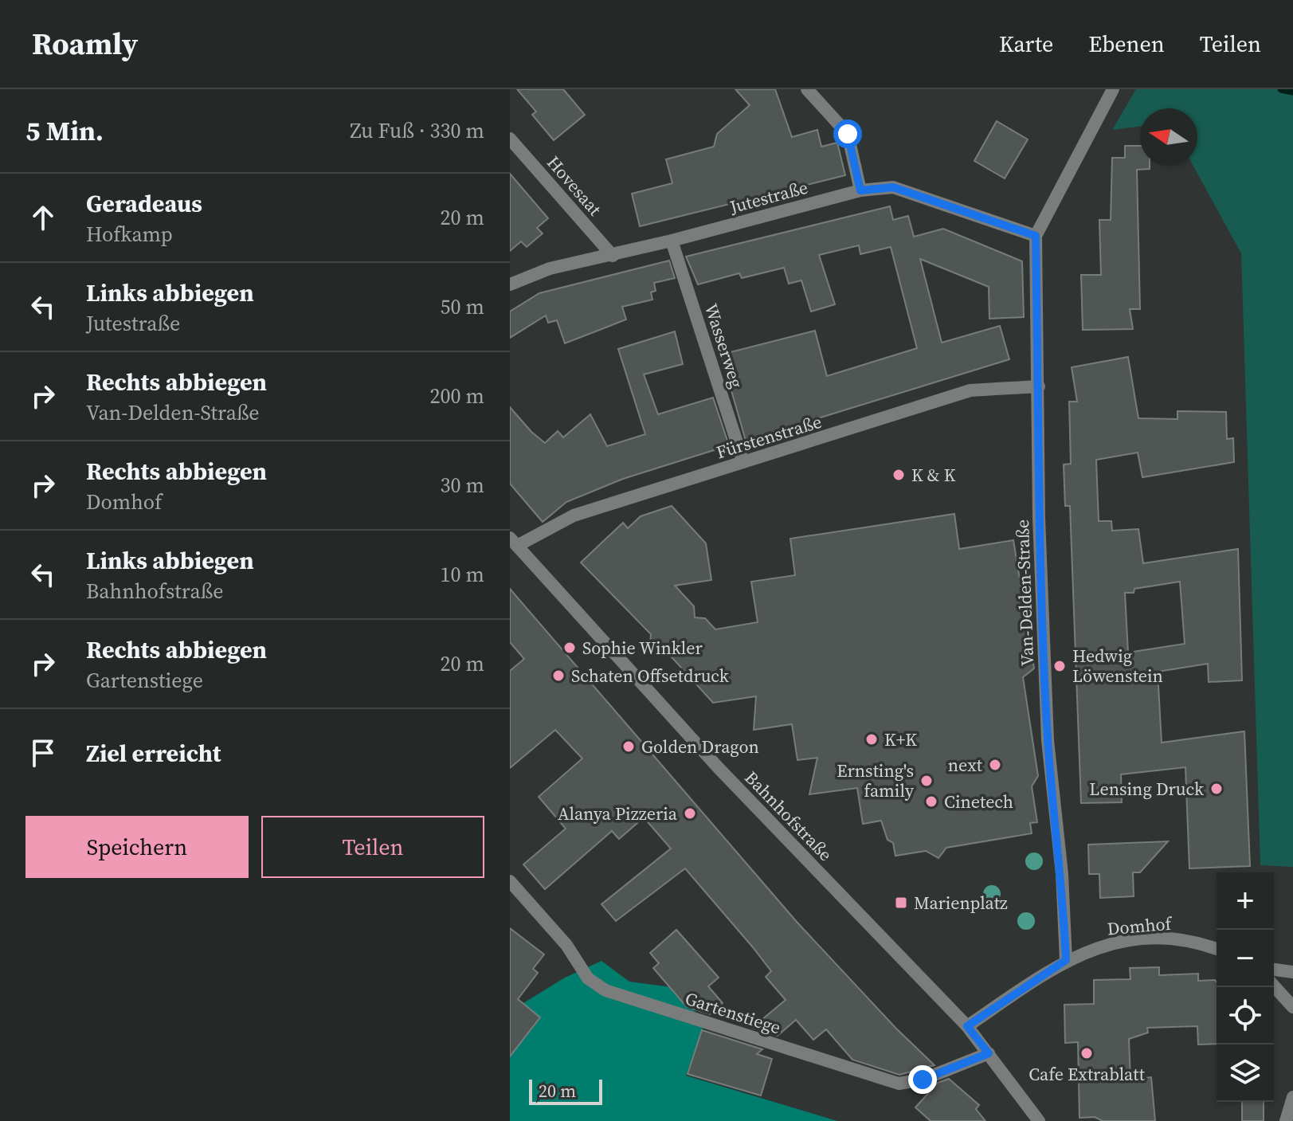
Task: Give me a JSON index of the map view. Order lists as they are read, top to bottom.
{
  "streets": {
    "street": [
      "Hovesaat",
      "Jutestraße",
      "Wasserweg",
      "Fürstenstraße",
      "Van-Delden-Straße",
      "Bahnhofstraße",
      "Domhof",
      "Gartenstiege"
    ]
  },
  "crossings": [
    ["Hovesaat", "Jutestraße"],
    ["Jutestraße", "Wasserweg"],
    ["Jutestraße", "Van-Delden-Straße"],
    ["Wasserweg", "Fürstenstraße"],
    ["Fürstenstraße", "Van-Delden-Straße"],
    ["Fürstenstraße", "Bahnhofstraße"],
    ["Van-Delden-Straße", "Domhof"],
    ["Bahnhofstraße", "Domhof"],
    ["Bahnhofstraße", "Gartenstiege"]
  ],
  "places": {
    "other": [
      "K & K",
      "Sophie Winkler",
      "Hedwig Löwenstein",
      "Schaten Offsetdruck",
      "K+K",
      "Golden Dragon",
      "next",
      "Ernsting's family",
      "Lensing Druck",
      "Cinetech",
      "Alanya Pizzeria",
      "Cafe Extrablatt"
    ],
    "transit": ["Marienplatz"]
  },
  "scale_bar": "20 m",
  "north": "left",
  "page": {
    "header": "Roamly",
    "nav": ["Karte", "Ebenen", "Teilen"],
    "heading": ["5 Min.", "Zu Fuß · 330 m"],
    "list": [
      ["Geradeaus", "Hofkamp", "20 m"],
      ["Links abbiegen", "Jutestraße", "50 m"],
      ["Rechts abbiegen", "Van-Delden-Straße", "200 m"],
      ["Rechts abbiegen", "Domhof", "30 m"],
      ["Links abbiegen", "Bahnhofstraße", "10 m"],
      ["Rechts abbiegen", "Gartenstiege", "20 m"],
      "Ziel erreicht"
    ],
    "buttons": ["Speichern", "Teilen"],
    "map_buttons": ["+", "−"],
    "scale": "20 m"
  }
}
